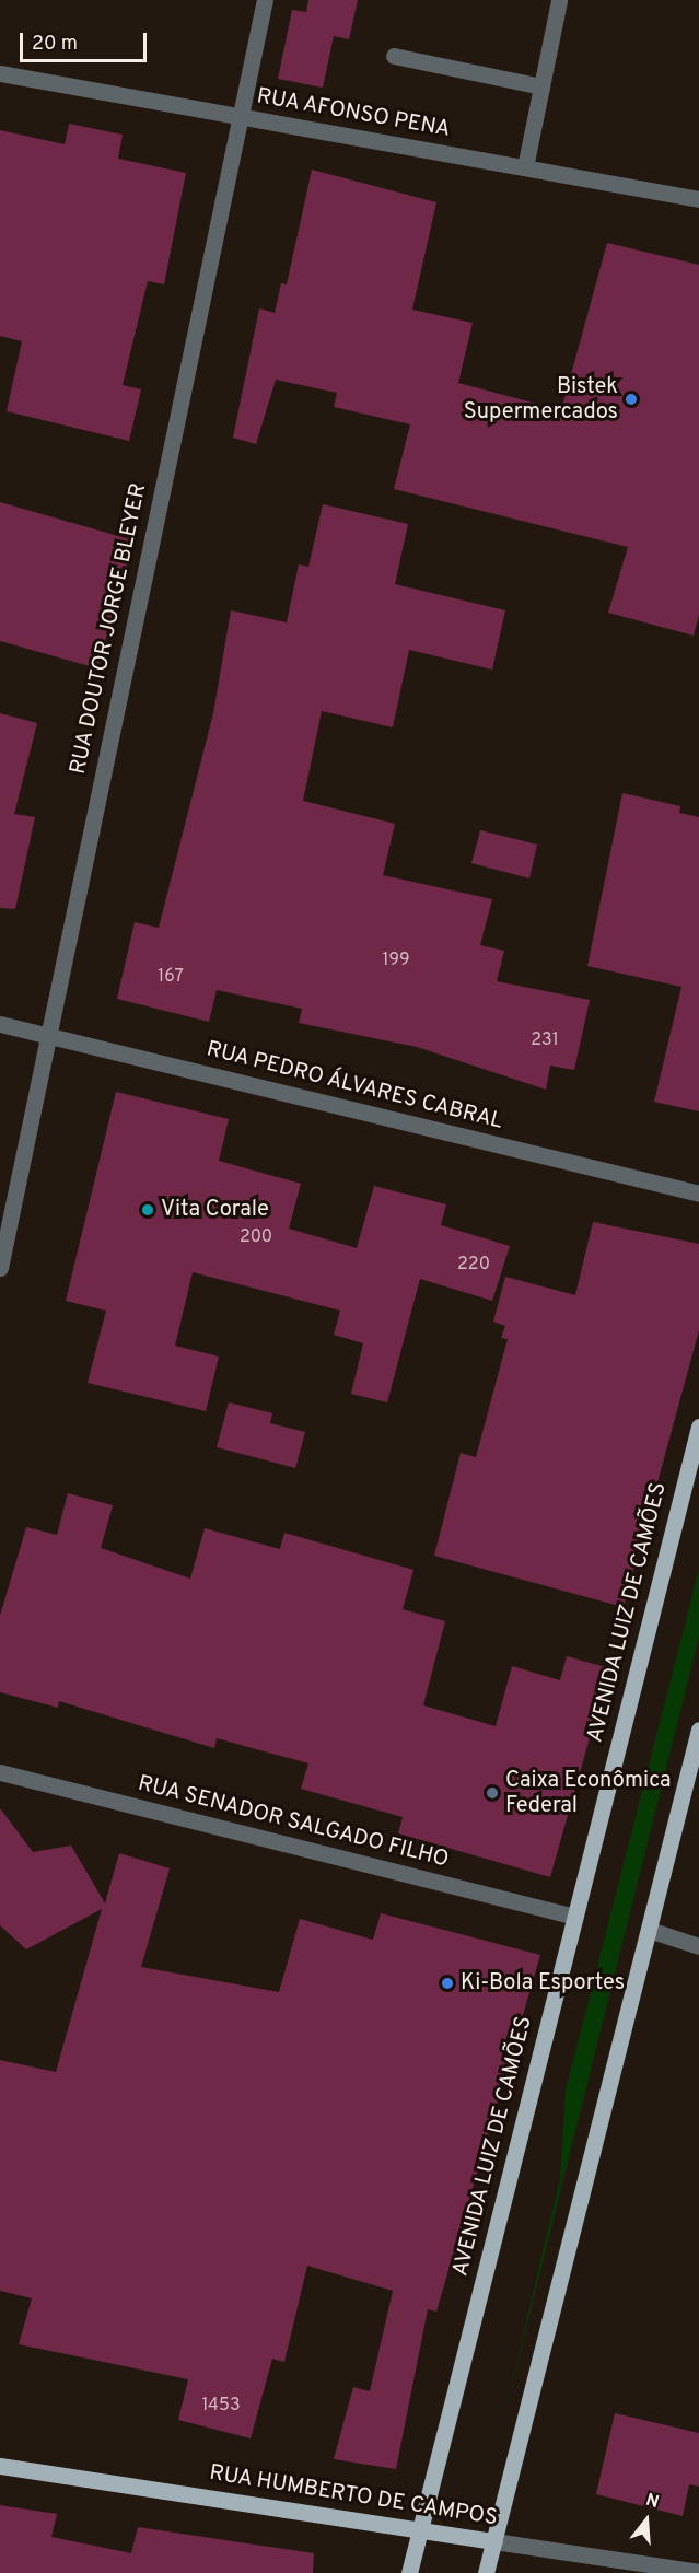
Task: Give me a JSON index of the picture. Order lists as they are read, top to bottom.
{
  "streets": {
    "main road": ["AVENIDA LUIZ DE CAMÕES", "RUA HUMBERTO DE CAMPOS"],
    "street": [
      "RUA AFONSO PENA",
      "RUA DOUTOR JORGE BLEYER",
      "RUA PEDRO ÁLVARES CABRAL",
      "RUA SENADOR SALGADO FILHO"
    ]
  },
  "crossings": [
    ["RUA AFONSO PENA", "RUA DOUTOR JORGE BLEYER"],
    ["RUA DOUTOR JORGE BLEYER", "RUA PEDRO ÁLVARES CABRAL"],
    ["AVENIDA LUIZ DE CAMÕES", "RUA SENADOR SALGADO FILHO"],
    ["AVENIDA LUIZ DE CAMÕES", "RUA HUMBERTO DE CAMPOS"]
  ],
  "places": [
    "Bistek Supermercados",
    "Vita Corale",
    "Caixa Econômica Federal",
    "Ki-Bola Esportes"
  ],
  "house_numbers": [
    "199",
    "167",
    "231",
    "200",
    "220",
    "1453"
  ],
  "scale_bar": "20 m",
  "north": "top"
}
